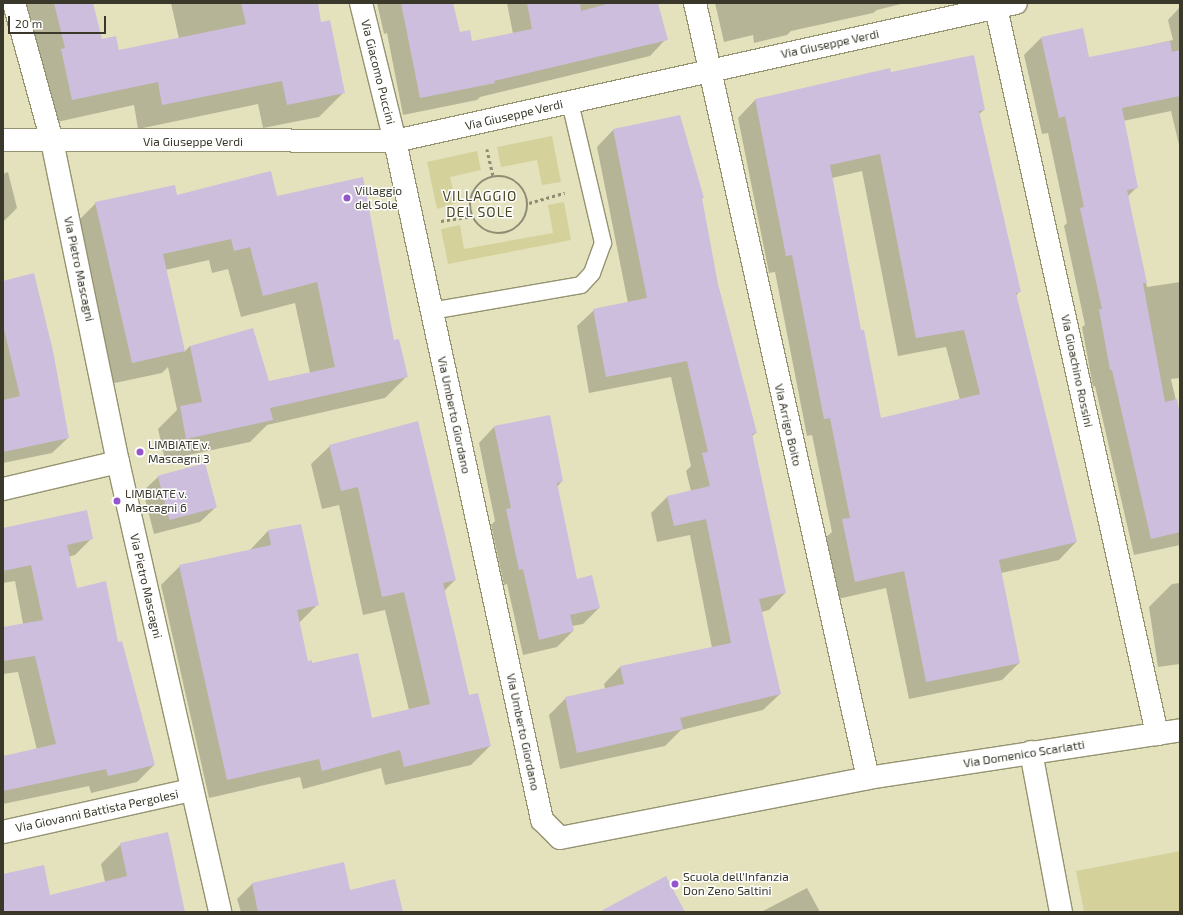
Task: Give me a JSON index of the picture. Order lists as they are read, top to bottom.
{
  "streets": {
    "street": [
      "Via Giuseppe Verdi",
      "Via Giacomo Puccini",
      "Via Pietro Mascagni",
      "Via Gioachino Rossini",
      "Via Umberto Giordano",
      "Via Arrigo Boito",
      "Via Domenico Scarlatti",
      "Via Giovanni Battista Pergolesi"
    ]
  },
  "crossings": [
    ["Via Giuseppe Verdi", "Via Giacomo Puccini"],
    ["Via Giuseppe Verdi", "Via Pietro Mascagni"],
    ["Via Giuseppe Verdi", "Via Gioachino Rossini"],
    ["Via Giuseppe Verdi", "Via Arrigo Boito"],
    ["Via Giacomo Puccini", "Via Umberto Giordano"],
    ["Via Pietro Mascagni", "Via Giovanni Battista Pergolesi"],
    ["Via Gioachino Rossini", "Via Domenico Scarlatti"],
    ["Via Umberto Giordano", "Via Arrigo Boito"],
    ["Via Umberto Giordano", "Via Domenico Scarlatti"],
    ["Via Arrigo Boito", "Via Domenico Scarlatti"]
  ],
  "districts": ["VILLAGGIO DEL SOLE"],
  "places": [
    "Villaggio del Sole",
    "LIMBIATE v. Mascagni 3",
    "LIMBIATE v. Mascagni 6",
    "Scuola dell'Infanzia Don Zeno Saltini"
  ],
  "scale_bar": "20 m"
}
